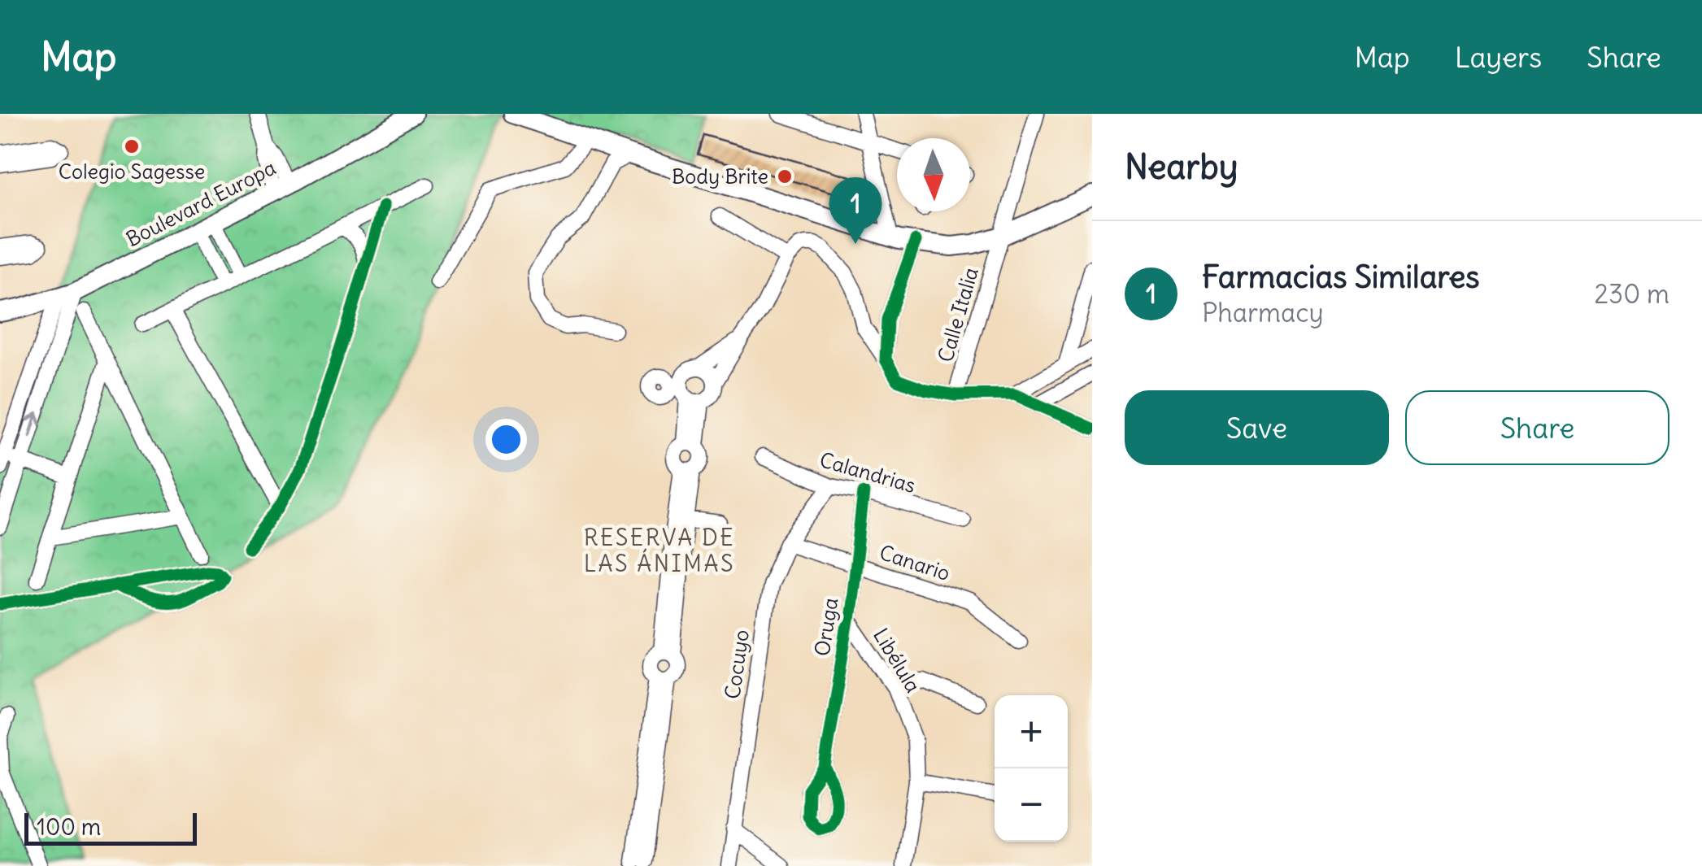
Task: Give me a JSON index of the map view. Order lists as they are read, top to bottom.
{
  "streets": {
    "main road": ["Boulevard Europa"],
    "street": [
      "Calle Italia",
      "Calandrias",
      "Canario",
      "Oruga",
      "Libélula",
      "Cocuyo"
    ]
  },
  "crossings": [
    ["Calandrias", "Oruga"],
    ["Calandrias", "Cocuyo"],
    ["Canario", "Oruga"],
    ["Canario", "Cocuyo"],
    ["Oruga", "Libélula"]
  ],
  "districts": ["RESERVA DE LAS ÁNIMAS"],
  "places": ["Colegio Sagesse", "Body Brite"],
  "scale_bar": "100 m",
  "north": "bottom",
  "page": {
    "header": "Map",
    "nav": ["Map", "Layers", "Share"],
    "heading": "Nearby",
    "pins": "1",
    "list": [
      {
        "mark": "1",
        "name": "Farmacias Similares",
        "note": "Pharmacy",
        "value": "230 m"
      }
    ],
    "buttons": ["Save", "Share"],
    "map_buttons": ["+", "−"],
    "scale": "100 m"
  }
}
